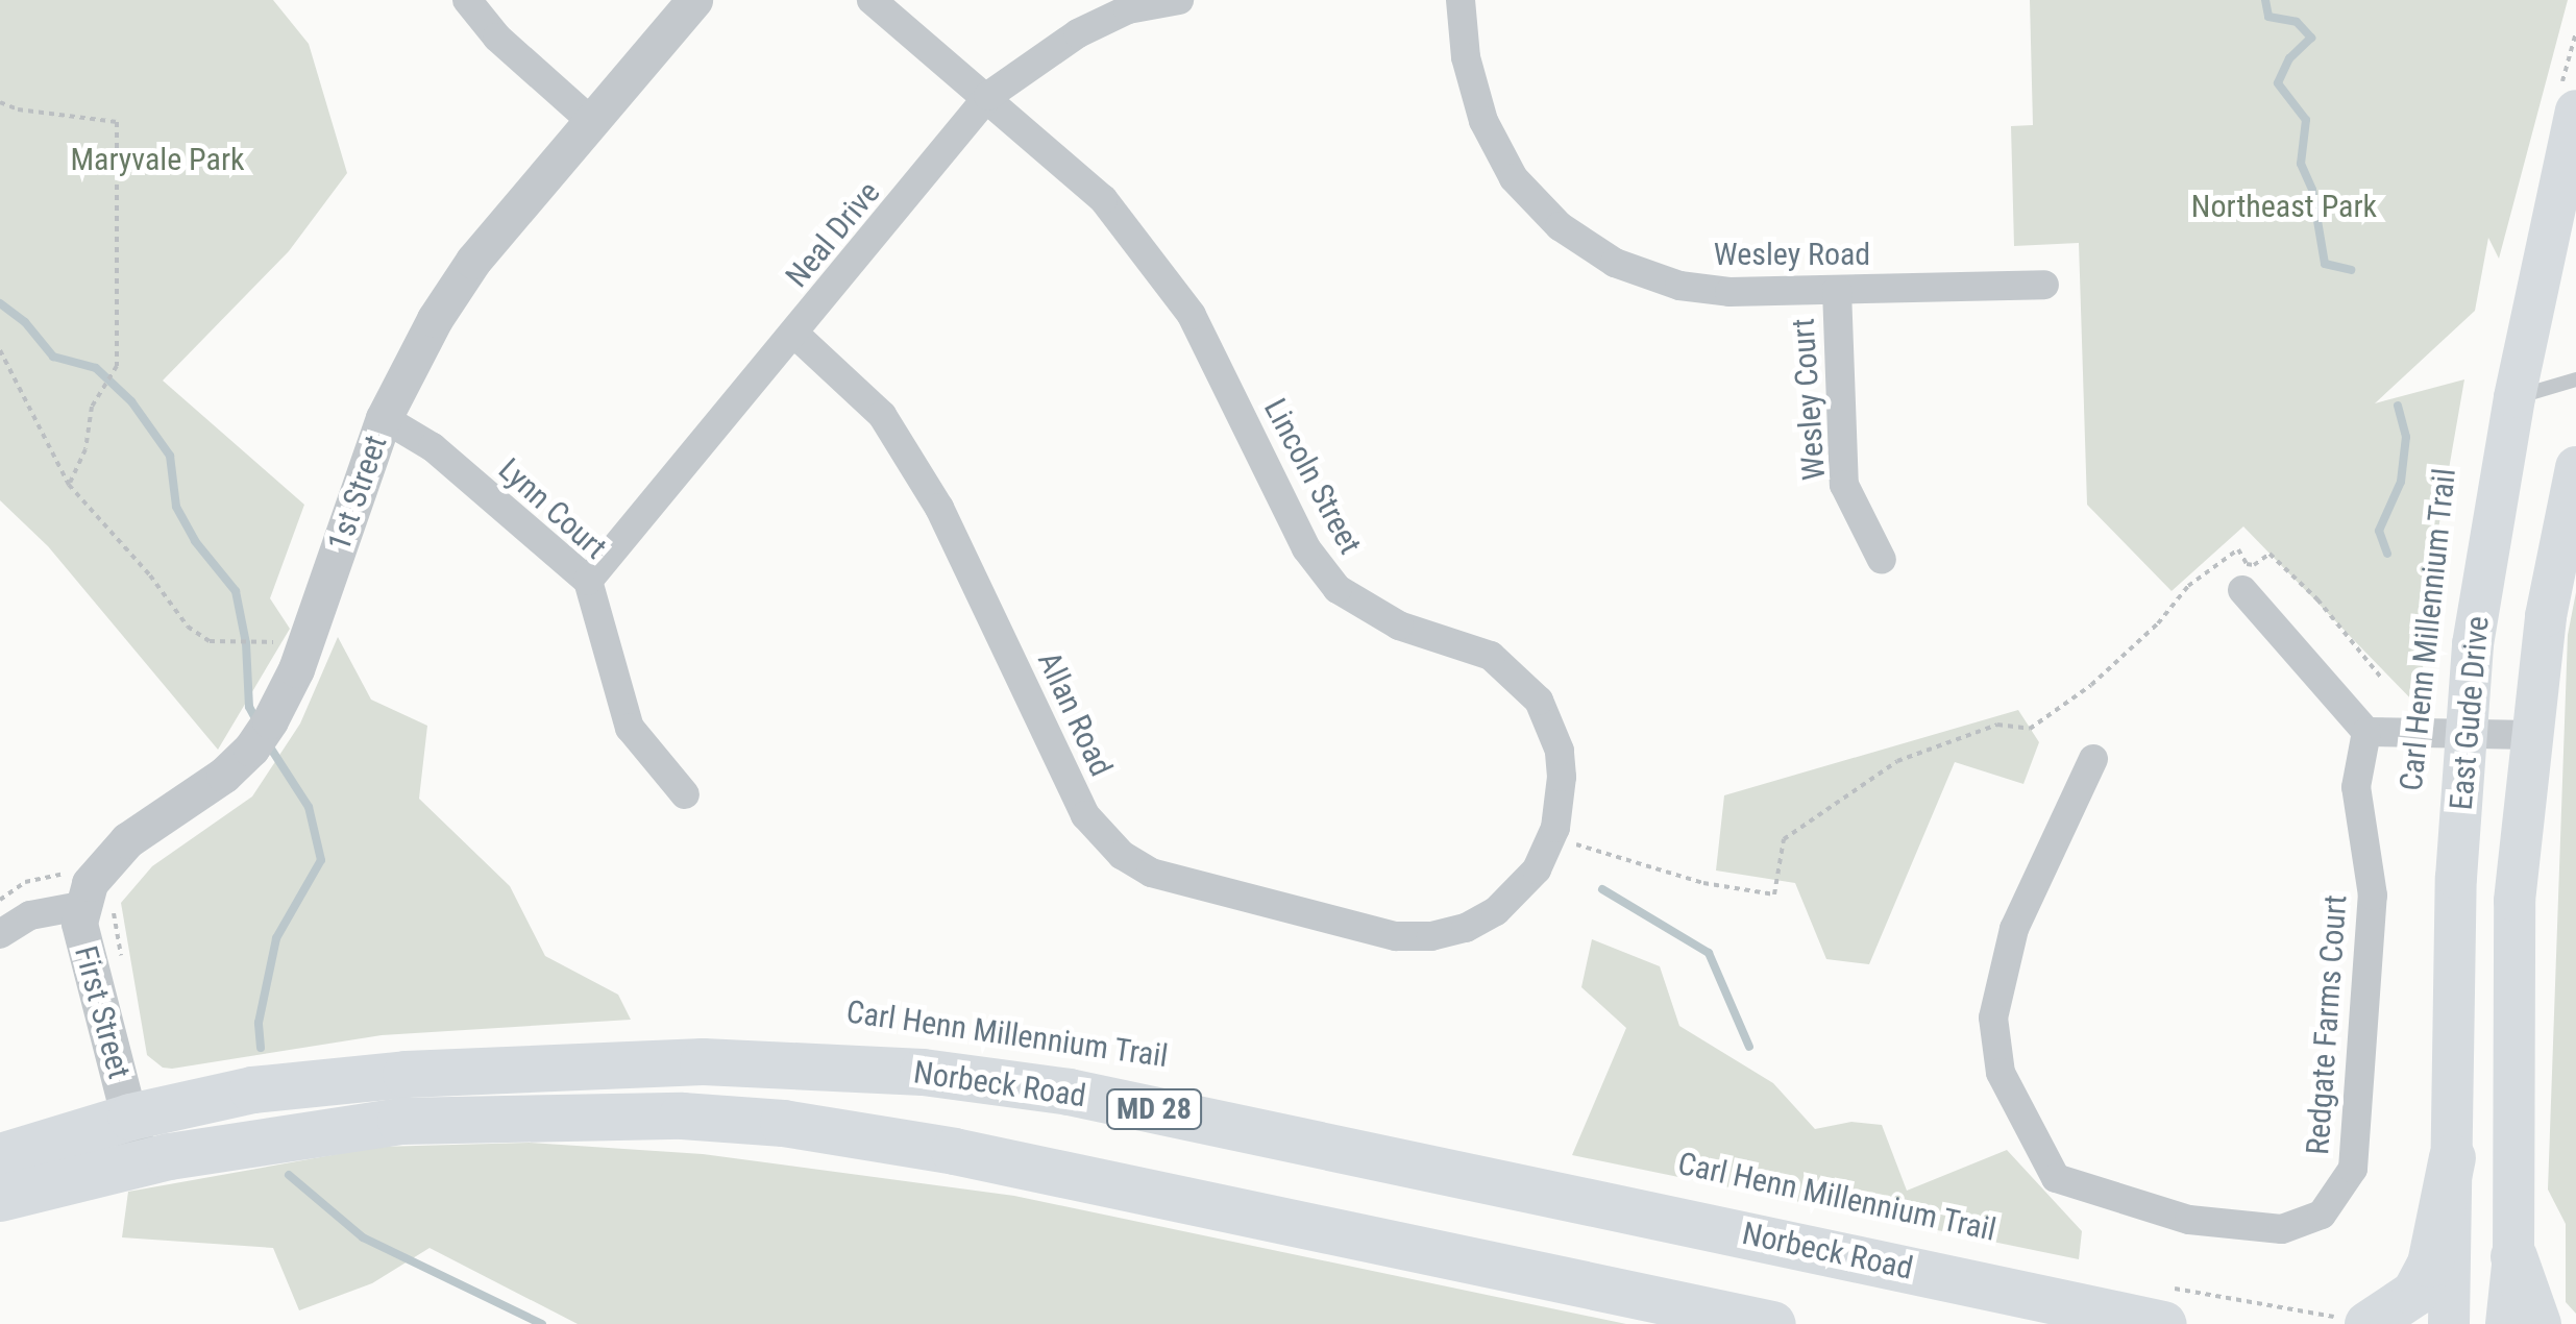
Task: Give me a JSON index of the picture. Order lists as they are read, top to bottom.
{
  "streets": {
    "main road": [
      "East Gude Drive",
      "First Street",
      "Norbeck Road",
      "MD 28"
    ],
    "street": [
      "Neal Drive",
      "Wesley Road",
      "Wesley Court",
      "Lincoln Street",
      "1st Street",
      "Lynn Court",
      "Allan Road",
      "Redgate Farms Court"
    ]
  },
  "crossings": [
    ["Neal Drive", "Lincoln Street"],
    ["Neal Drive", "Lynn Court"],
    ["Neal Drive", "Allan Road"],
    ["Wesley Road", "Wesley Court"],
    ["Lincoln Street", "Allan Road"],
    ["1st Street", "Lynn Court"],
    ["1st Street", "First Street"],
    ["First Street", "Norbeck Road"]
  ],
  "parks": ["Maryvale Park", "Northeast Park"]
}
